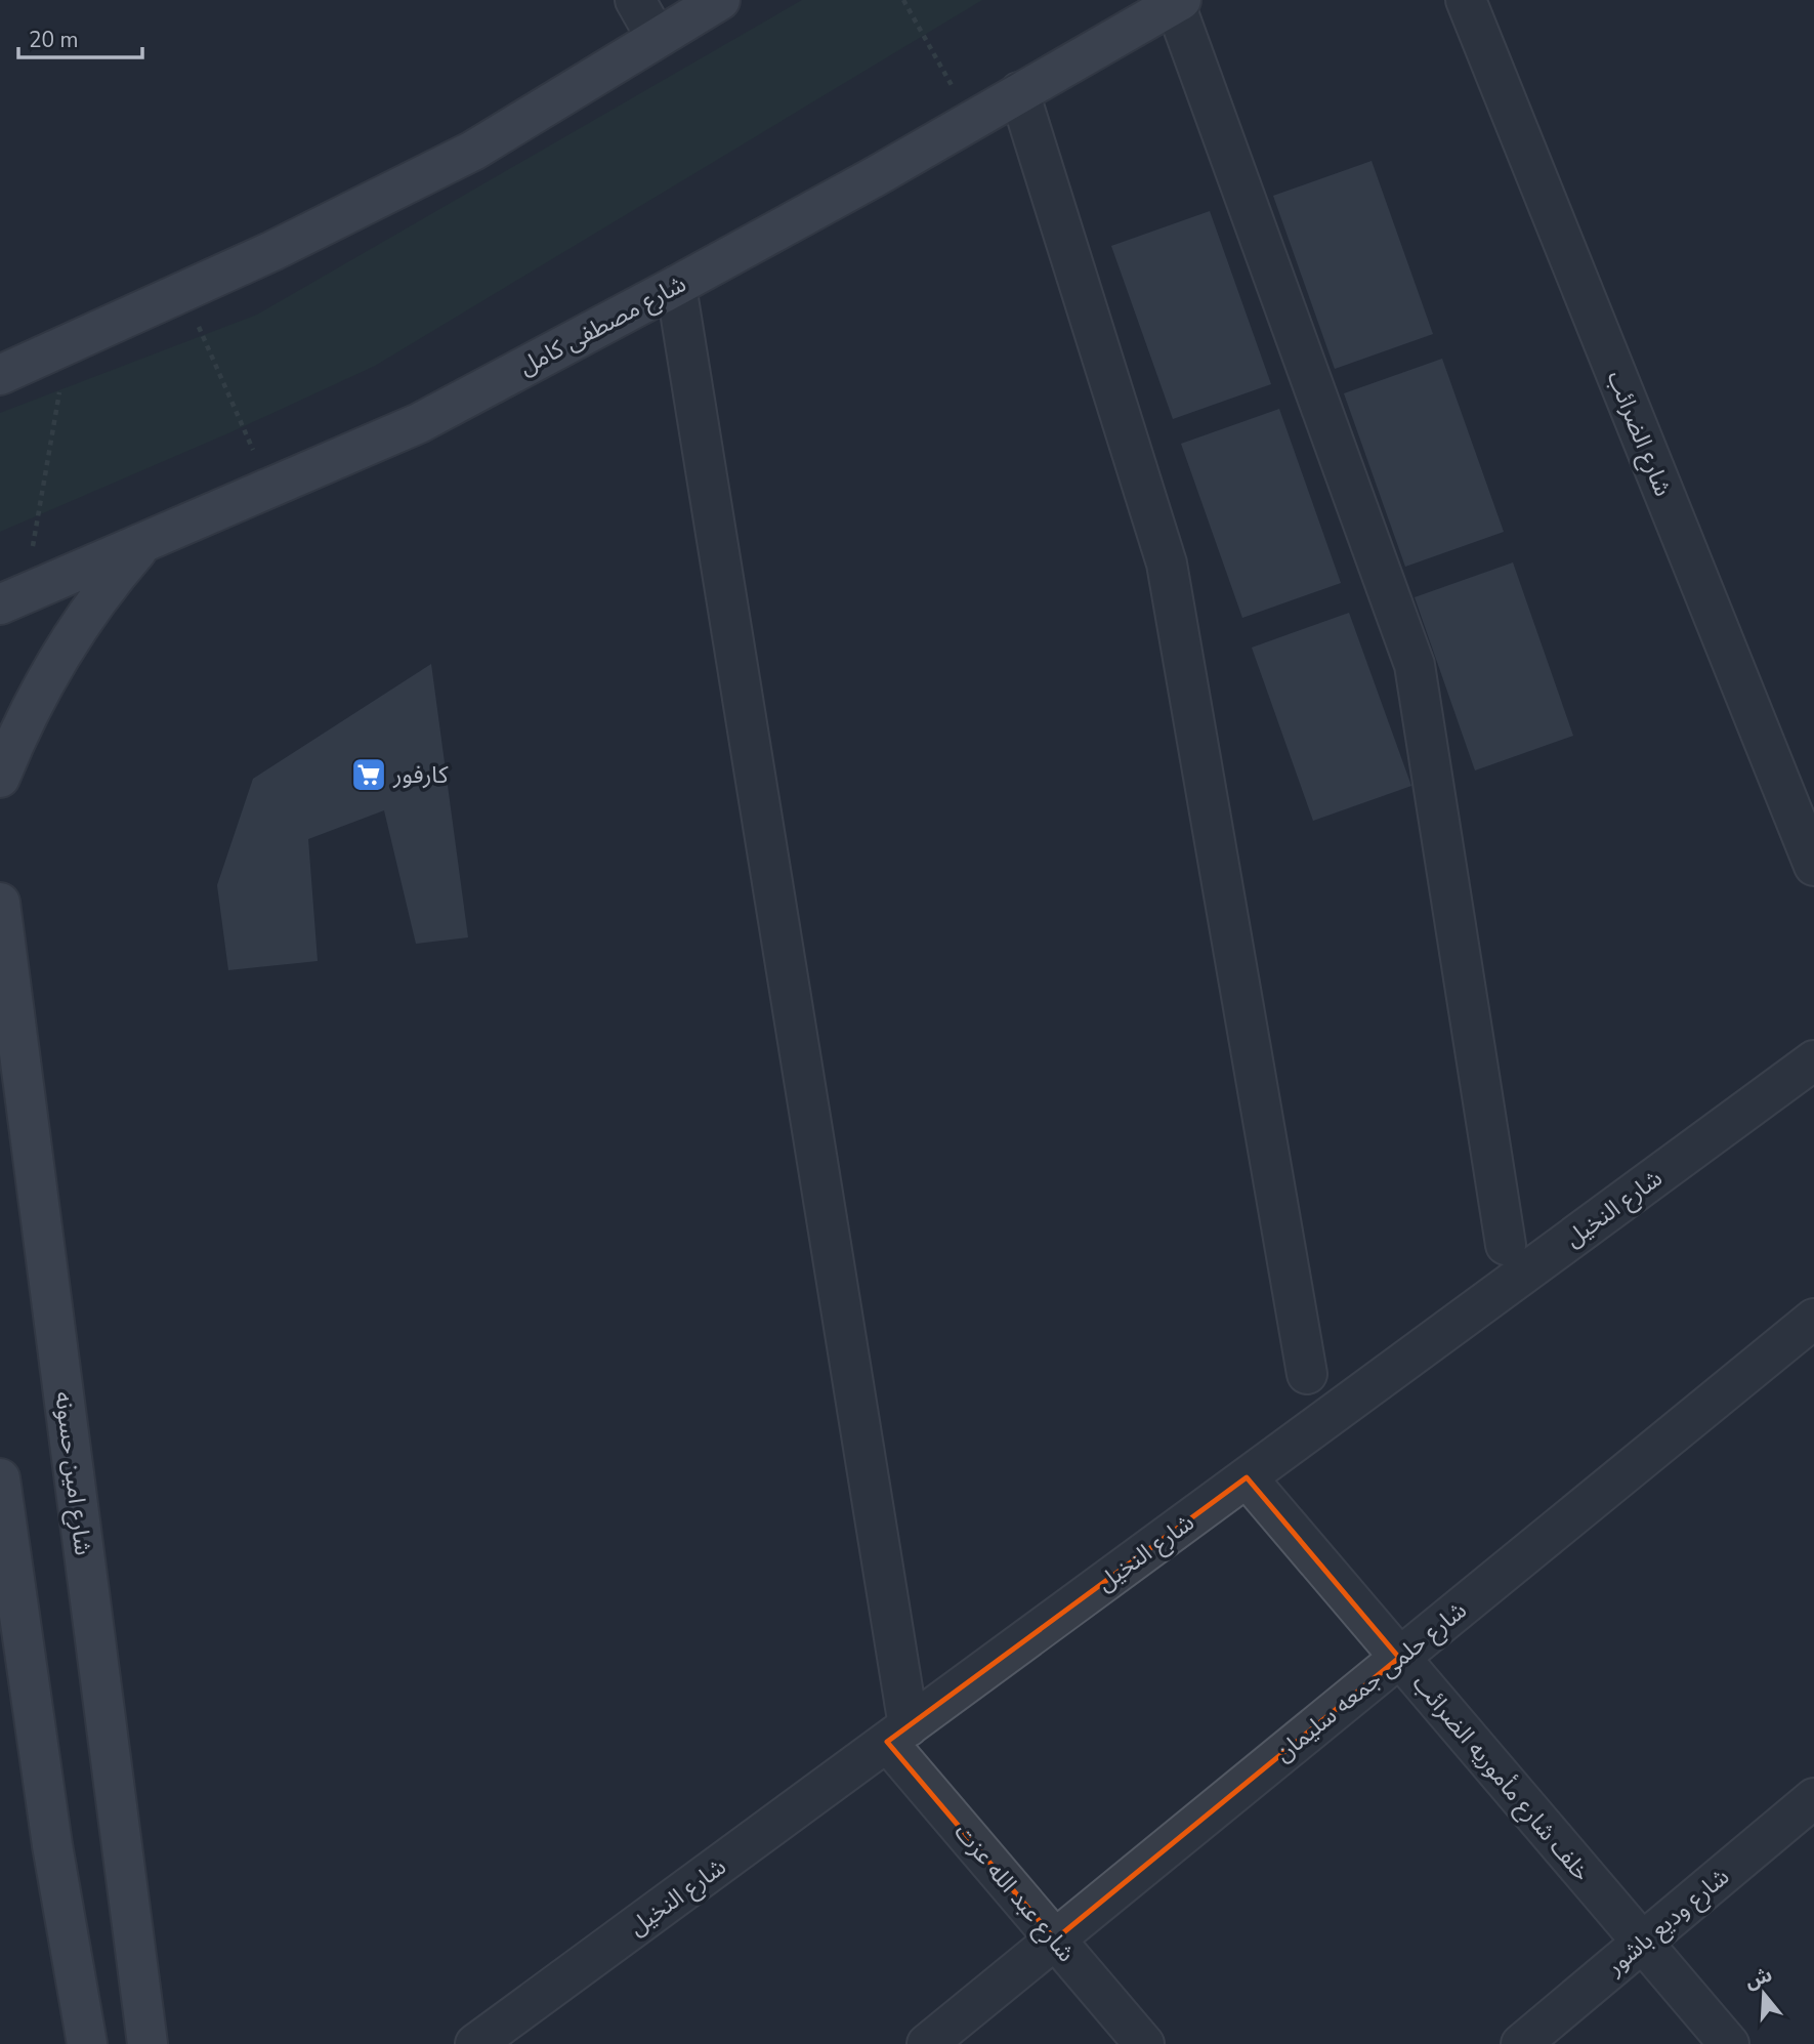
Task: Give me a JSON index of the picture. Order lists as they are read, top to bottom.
{
  "streets": {
    "main road": ["شارع مصطفى كامل", "شارع امين حسونه"],
    "street": [
      "شارع الضرائب",
      "شارع النخيل",
      "شارع حلمى جمعه سليمان",
      "خلف شارع مأموريه الضرائب",
      "شارع عبد الله عزت",
      "شارع وديع باشور"
    ]
  },
  "crossings": [
    ["شارع النخيل", "خلف شارع مأموريه الضرائب"],
    ["شارع النخيل", "شارع عبد الله عزت"],
    ["شارع حلمى جمعه سليمان", "خلف شارع مأموريه الضرائب"],
    ["شارع حلمى جمعه سليمان", "شارع عبد الله عزت"],
    ["خلف شارع مأموريه الضرائب", "شارع وديع باشور"]
  ],
  "places": {
    "supermarket": ["كارفور"]
  },
  "scale_bar": "20 m",
  "north": "top"
}
